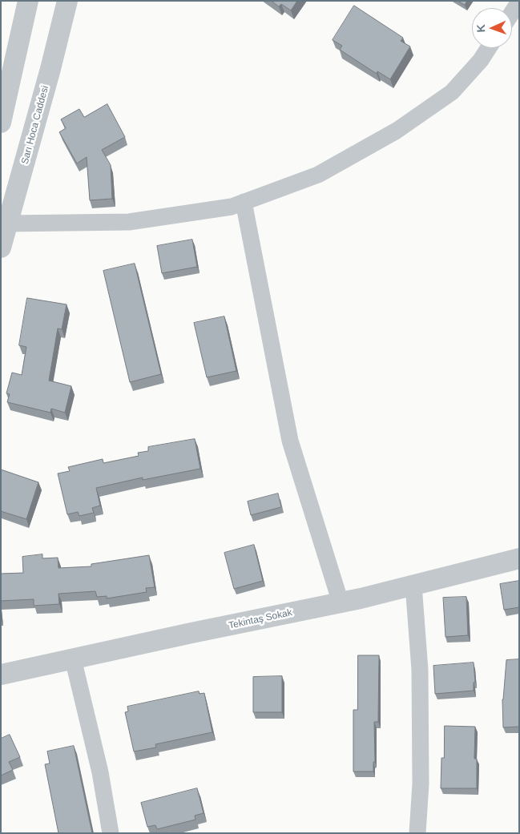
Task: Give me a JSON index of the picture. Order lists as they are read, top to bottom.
{
  "streets": {
    "street": ["Sarı Hoca Caddesi", "Tekintaş Sokak"]
  },
  "north": "left"
}
